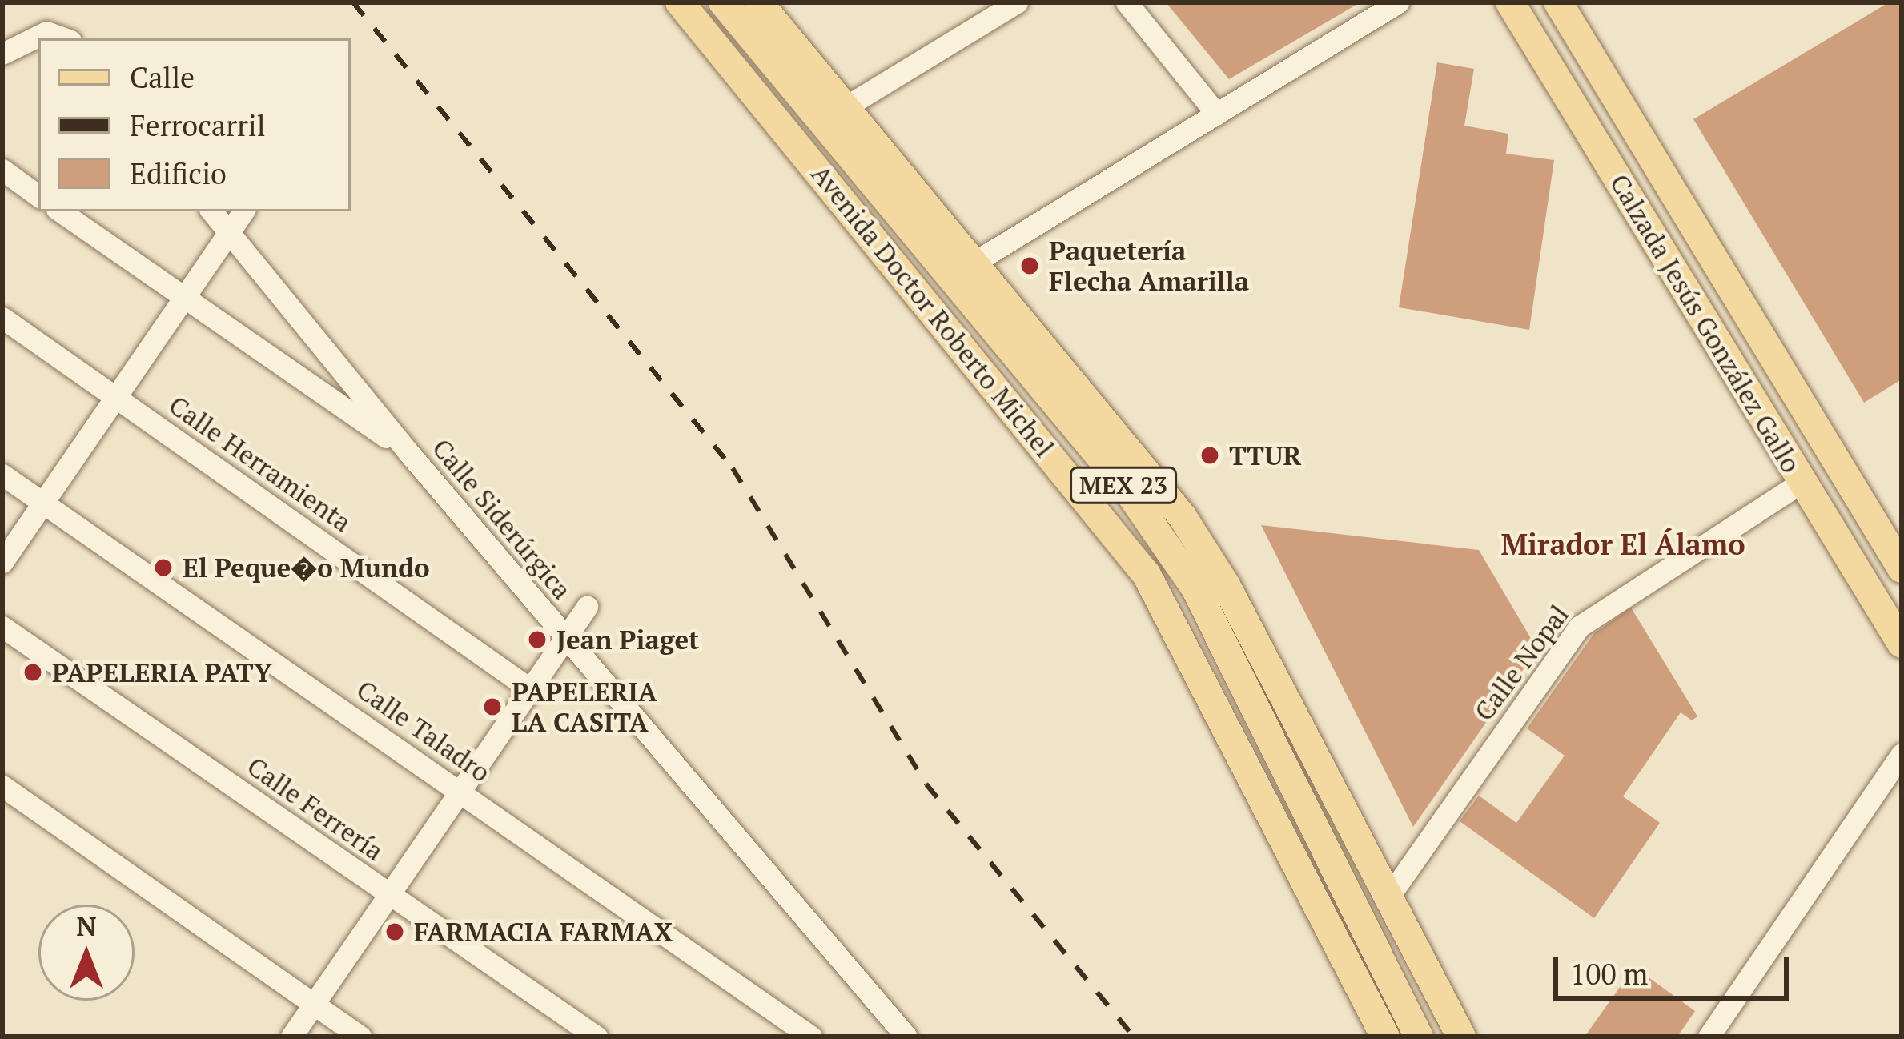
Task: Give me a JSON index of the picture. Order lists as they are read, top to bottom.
{
  "streets": {
    "main road": ["Avenida Doctor Roberto Michel", "Calzada Jesús González Gallo", "MEX 23"],
    "street": [
      "Calle Herramienta",
      "Calle Siderúrgica",
      "Calle Nopal",
      "Calle Taladro",
      "Calle Ferrería"
    ]
  },
  "crossings": [
    ["Avenida Doctor Roberto Michel", "Calle Nopal"],
    ["Calzada Jesús González Gallo", "Calle Nopal"]
  ],
  "districts": ["Mirador El Álamo"],
  "places": [
    "Paquetería Flecha Amarilla",
    "TTUR",
    "El Peque�o Mundo",
    "Jean Piaget",
    "PAPELERIA PATY",
    "PAPELERIA LA CASITA",
    "FARMACIA FARMAX"
  ],
  "legend": ["Calle", "Ferrocarril", "Edificio"],
  "scale_bar": "100 m",
  "north": "top"
}
